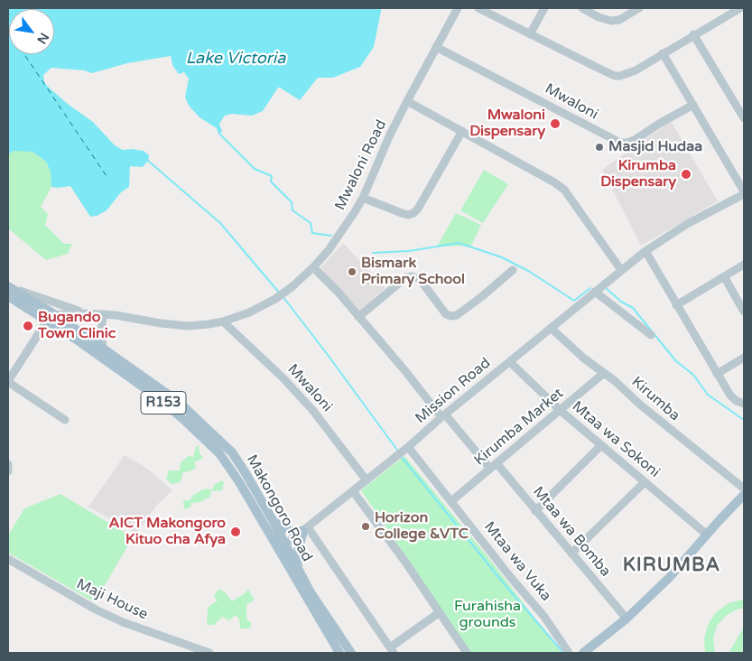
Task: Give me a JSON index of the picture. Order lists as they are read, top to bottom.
{
  "streets": {
    "main road": ["R153", "Makongoro Road"],
    "street": [
      "Mwaloni",
      "Mwaloni Road",
      "Mission Road",
      "Kirumba",
      "Kirumba Market",
      "Mtaa wa Sokoni",
      "Mtaa wa Bomba",
      "Mtaa wa Vuka",
      "Maji House"
    ]
  },
  "crossings": [
    ["Mwaloni", "Mwaloni Road"],
    ["Mwaloni", "Mission Road"],
    ["Mwaloni Road", "Makongoro Road"],
    ["Mission Road", "Kirumba"],
    ["Mission Road", "Mtaa wa Sokoni"],
    ["Mission Road", "Makongoro Road"],
    ["Mission Road", "Mtaa wa Bomba"],
    ["Mission Road", "Mtaa wa Vuka"],
    ["Kirumba", "Kirumba Market"],
    ["Kirumba Market", "Mtaa wa Sokoni"],
    ["Kirumba Market", "Mtaa wa Bomba"],
    ["Kirumba Market", "Mtaa wa Vuka"]
  ],
  "districts": ["KIRUMBA"],
  "water": ["Lake Victoria"],
  "parks": ["Furahisha grounds"],
  "places": [
    "Mwaloni Dispensary",
    "Masjid Hudaa",
    "Kirumba Dispensary",
    "Bismark Primary School",
    "Bugando Town Clinic",
    "Horizon College &VTC",
    "AICT Makongoro Kituo cha Afya"
  ],
  "north": "bottom right"
}
